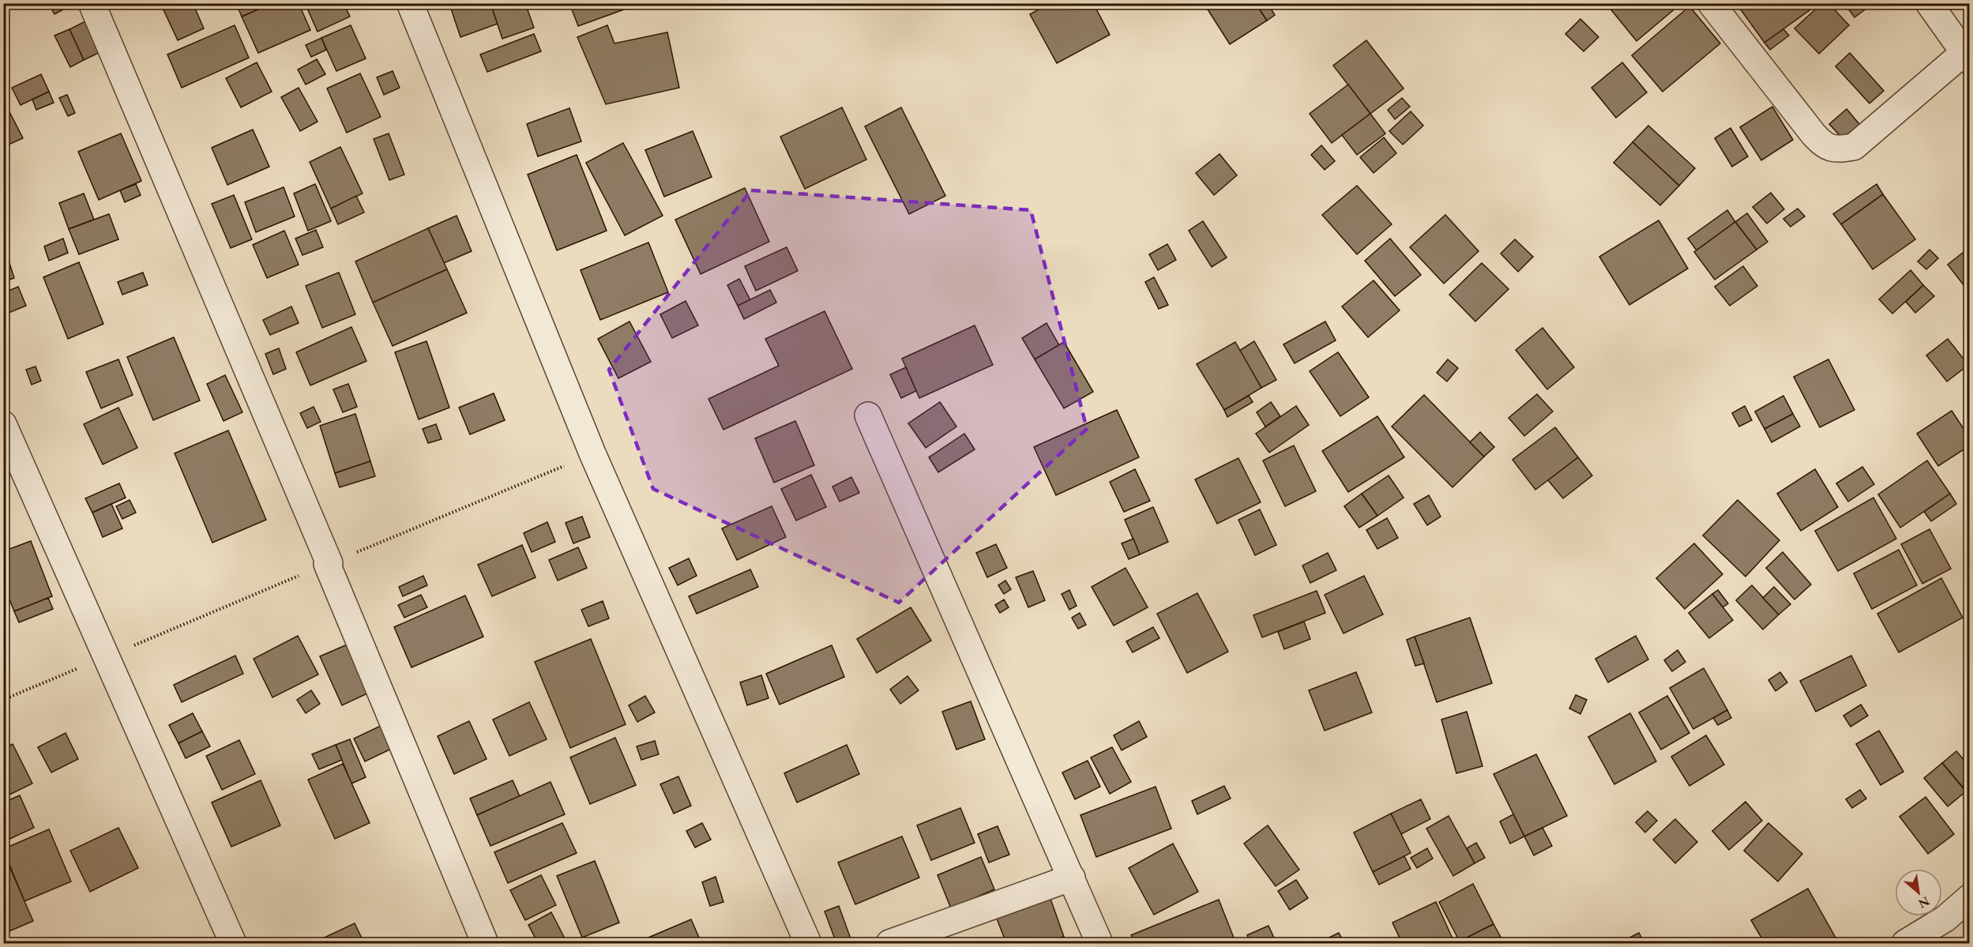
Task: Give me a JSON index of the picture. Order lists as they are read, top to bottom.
{
  "north": "bottom right"
}
